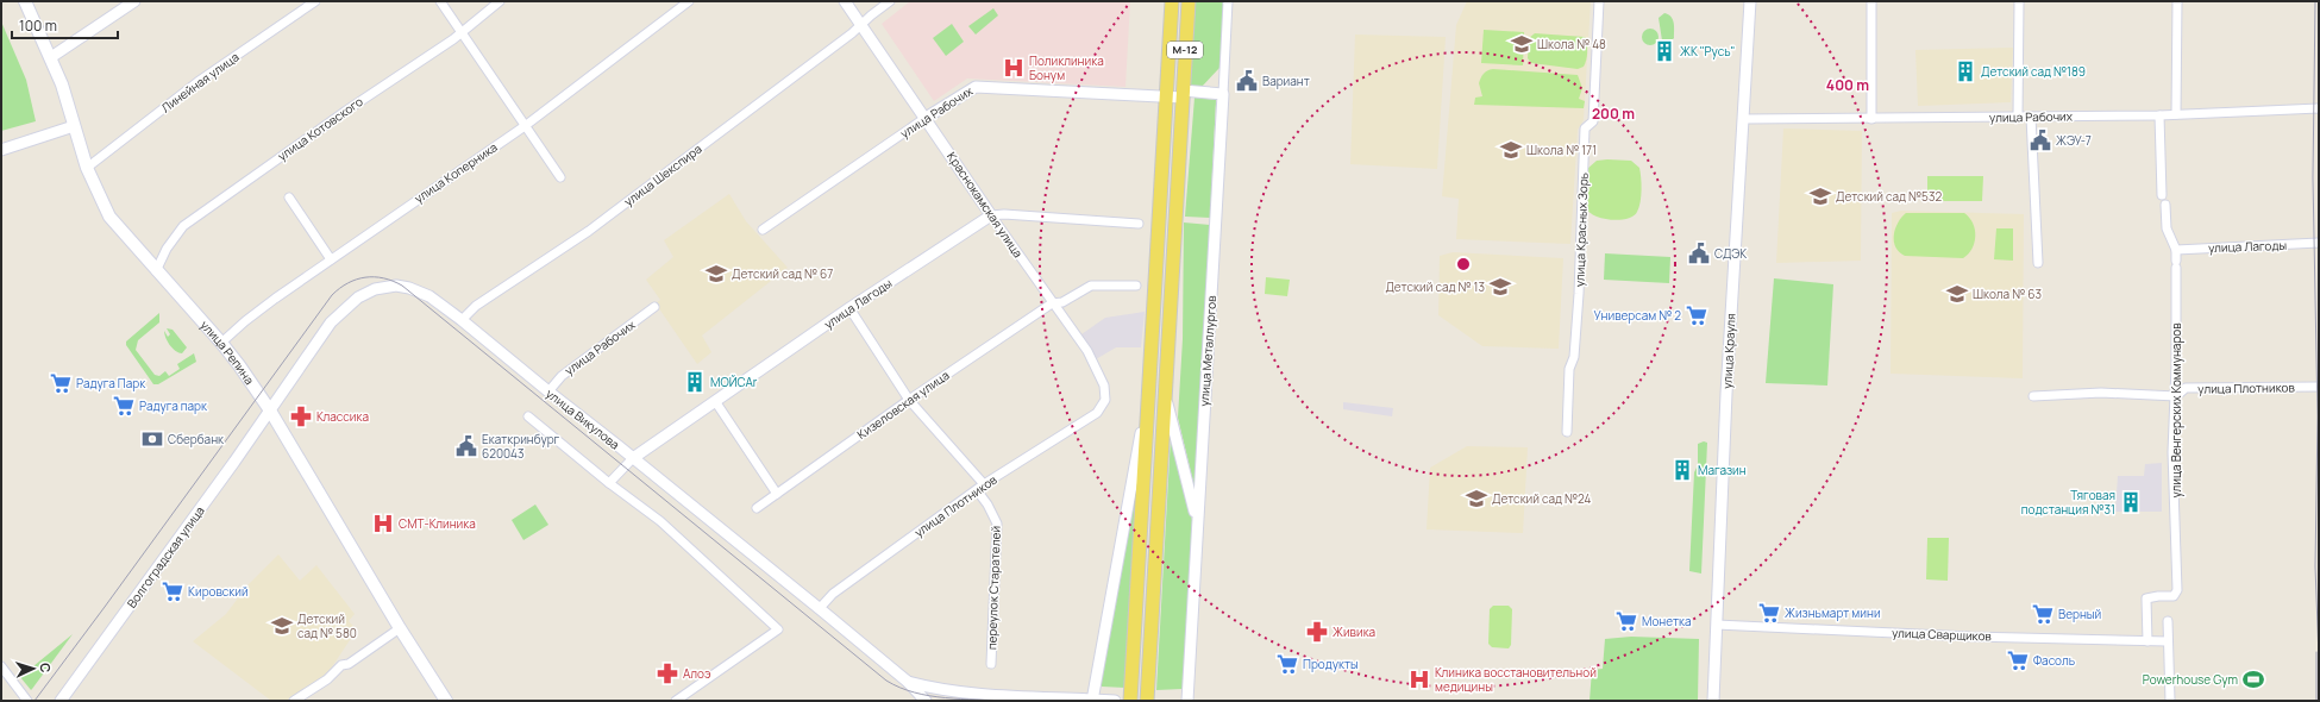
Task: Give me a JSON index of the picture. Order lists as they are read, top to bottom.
{
  "streets": {
    "main road": ["М-12", "улица Репина"],
    "street": [
      "Линейная улица",
      "улица Рабочих",
      "улица Котовского",
      "улица Коперника",
      "улица Шекспира",
      "Краснокамская улица",
      "улица Красных Зорь",
      "улица Лагоды",
      "улица Металлургов",
      "улица Крауля",
      "улица Плотников",
      "Кизеловская улица",
      "улица Венгерских Коммунаров",
      "улица Викулова",
      "Волгоградская улица",
      "переулок Старателей",
      "улица Сварщиков"
    ]
  },
  "crossings": [
    ["М-12", "улица Рабочих"],
    ["Линейная улица", "улица Репина"],
    ["улица Рабочих", "Краснокамская улица"],
    ["улица Рабочих", "улица Металлургов"],
    ["улица Рабочих", "улица Крауля"],
    ["улица Рабочих", "улица Викулова"],
    ["улица Котовского", "улица Репина"],
    ["улица Коперника", "улица Репина"],
    ["улица Шекспира", "Краснокамская улица"],
    ["улица Шекспира", "улица Викулова"],
    ["Краснокамская улица", "улица Лагоды"],
    ["Краснокамская улица", "улица Плотников"],
    ["Краснокамская улица", "Кизеловская улица"],
    ["улица Лагоды", "улица Венгерских Коммунаров"],
    ["улица Лагоды", "улица Викулова"],
    ["улица Крауля", "улица Сварщиков"],
    ["улица Репина", "улица Викулова"],
    ["улица Репина", "Волгоградская улица"],
    ["улица Плотников", "улица Венгерских Коммунаров"],
    ["улица Плотников", "улица Викулова"],
    ["улица Плотников", "переулок Старателей"],
    ["улица Венгерских Коммунаров", "улица Сварщиков"],
    ["улица Викулова", "Волгоградская улица"]
  ],
  "places": {
    "school or university": [
      "Школа № 48",
      "Школа № 171",
      "Детский сад №532",
      "Детский сад № 67",
      "Детский сад № 13",
      "Школа № 63",
      "Детский сад №24",
      "Детский сад № 580"
    ],
    "building": [
      "ЖК \"Русь\"",
      "Детский сад №189",
      "МОЙCAr",
      "Магазин",
      "Тяговая подстанция №31"
    ],
    "hospital": ["Поликлиника Бонум", "СМТ-Клиника", "Клиника восстановительной медицины"],
    "public building": [
      "Вариант",
      "ЖЭУ-7",
      "СДЭК",
      "Екаткринбург 620043"
    ],
    "supermarket": [
      "Универсам № 2",
      "Радуга Парк",
      "Радуга парк",
      "Кировский",
      "Жизньмарт мини",
      "Верный",
      "Монетка",
      "Фасоль",
      "Продукты"
    ],
    "pharmacy": ["Классика", "Живика", "Алоэ"],
    "bank": ["Сбербанк"],
    "sports": ["Powerhouse Gym"]
  },
  "scale_bar": "100 m",
  "north": "right",
  "rings": ["400 m", "200 m"]
}
